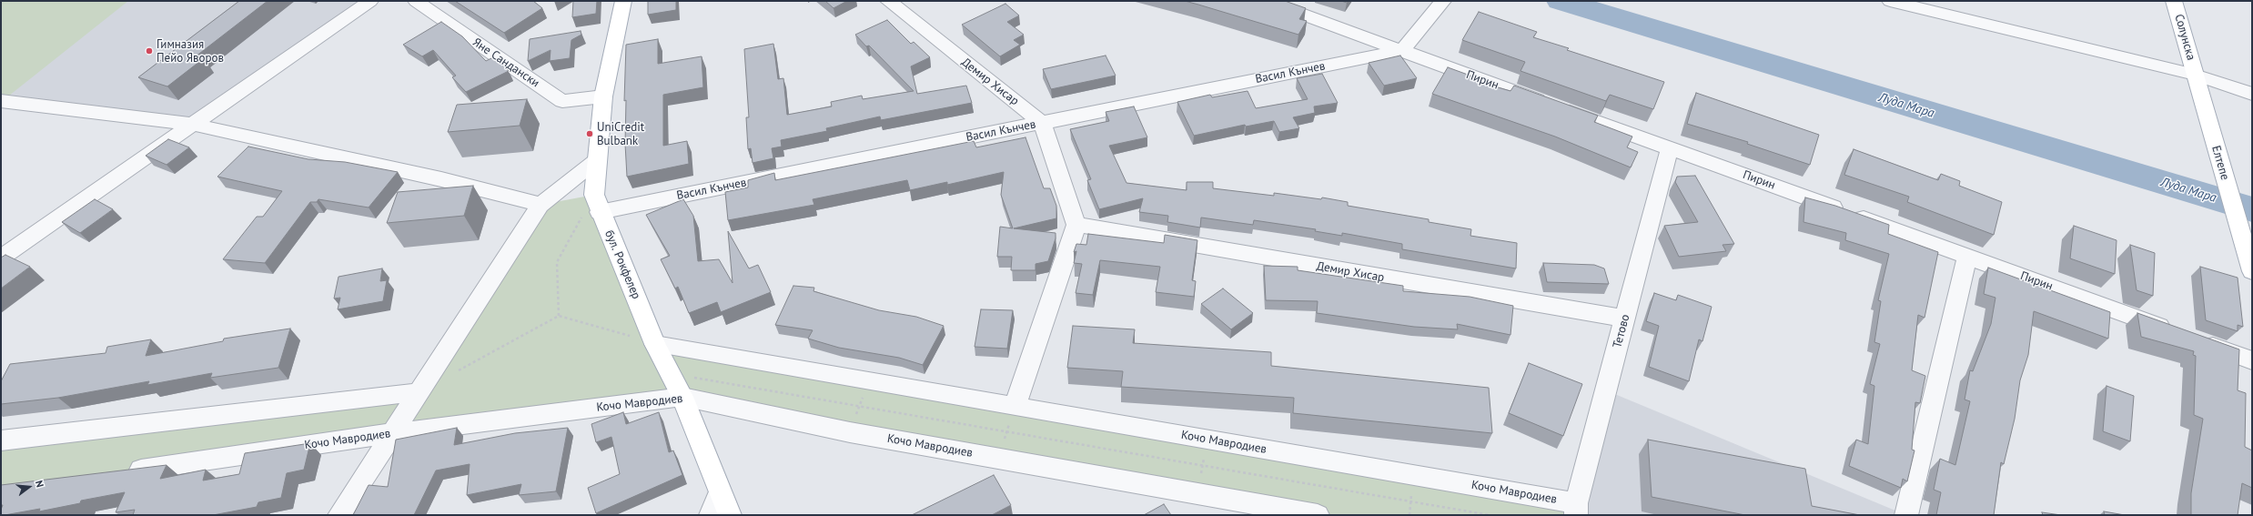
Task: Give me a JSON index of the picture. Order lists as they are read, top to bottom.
{
  "streets": {
    "main road": ["Солунска", "Елтепе", "бул. Рокфелер"],
    "street": [
      "Яне Сандански",
      "Васил Кънчев",
      "Пирин",
      "Демир Хисар",
      "Тетово",
      "Кочо Мавродиев"
    ]
  },
  "crossings": [
    ["Солунска", "Елтепе"],
    ["Яне Сандански", "бул. Рокфелер"],
    ["Васил Кънчев", "Пирин"],
    ["Васил Кънчев", "Демир Хисар"],
    ["Васил Кънчев", "бул. Рокфелер"],
    ["Пирин", "Тетово"],
    ["Демир Хисар", "Тетово"],
    ["бул. Рокфелер", "Кочо Мавродиев"],
    ["Тетово", "Кочо Мавродиев"]
  ],
  "water": ["Луда Мара"],
  "places": ["Гимназия Пейо Яворов", "UniCredit Bulbank"],
  "north": "right"
}
